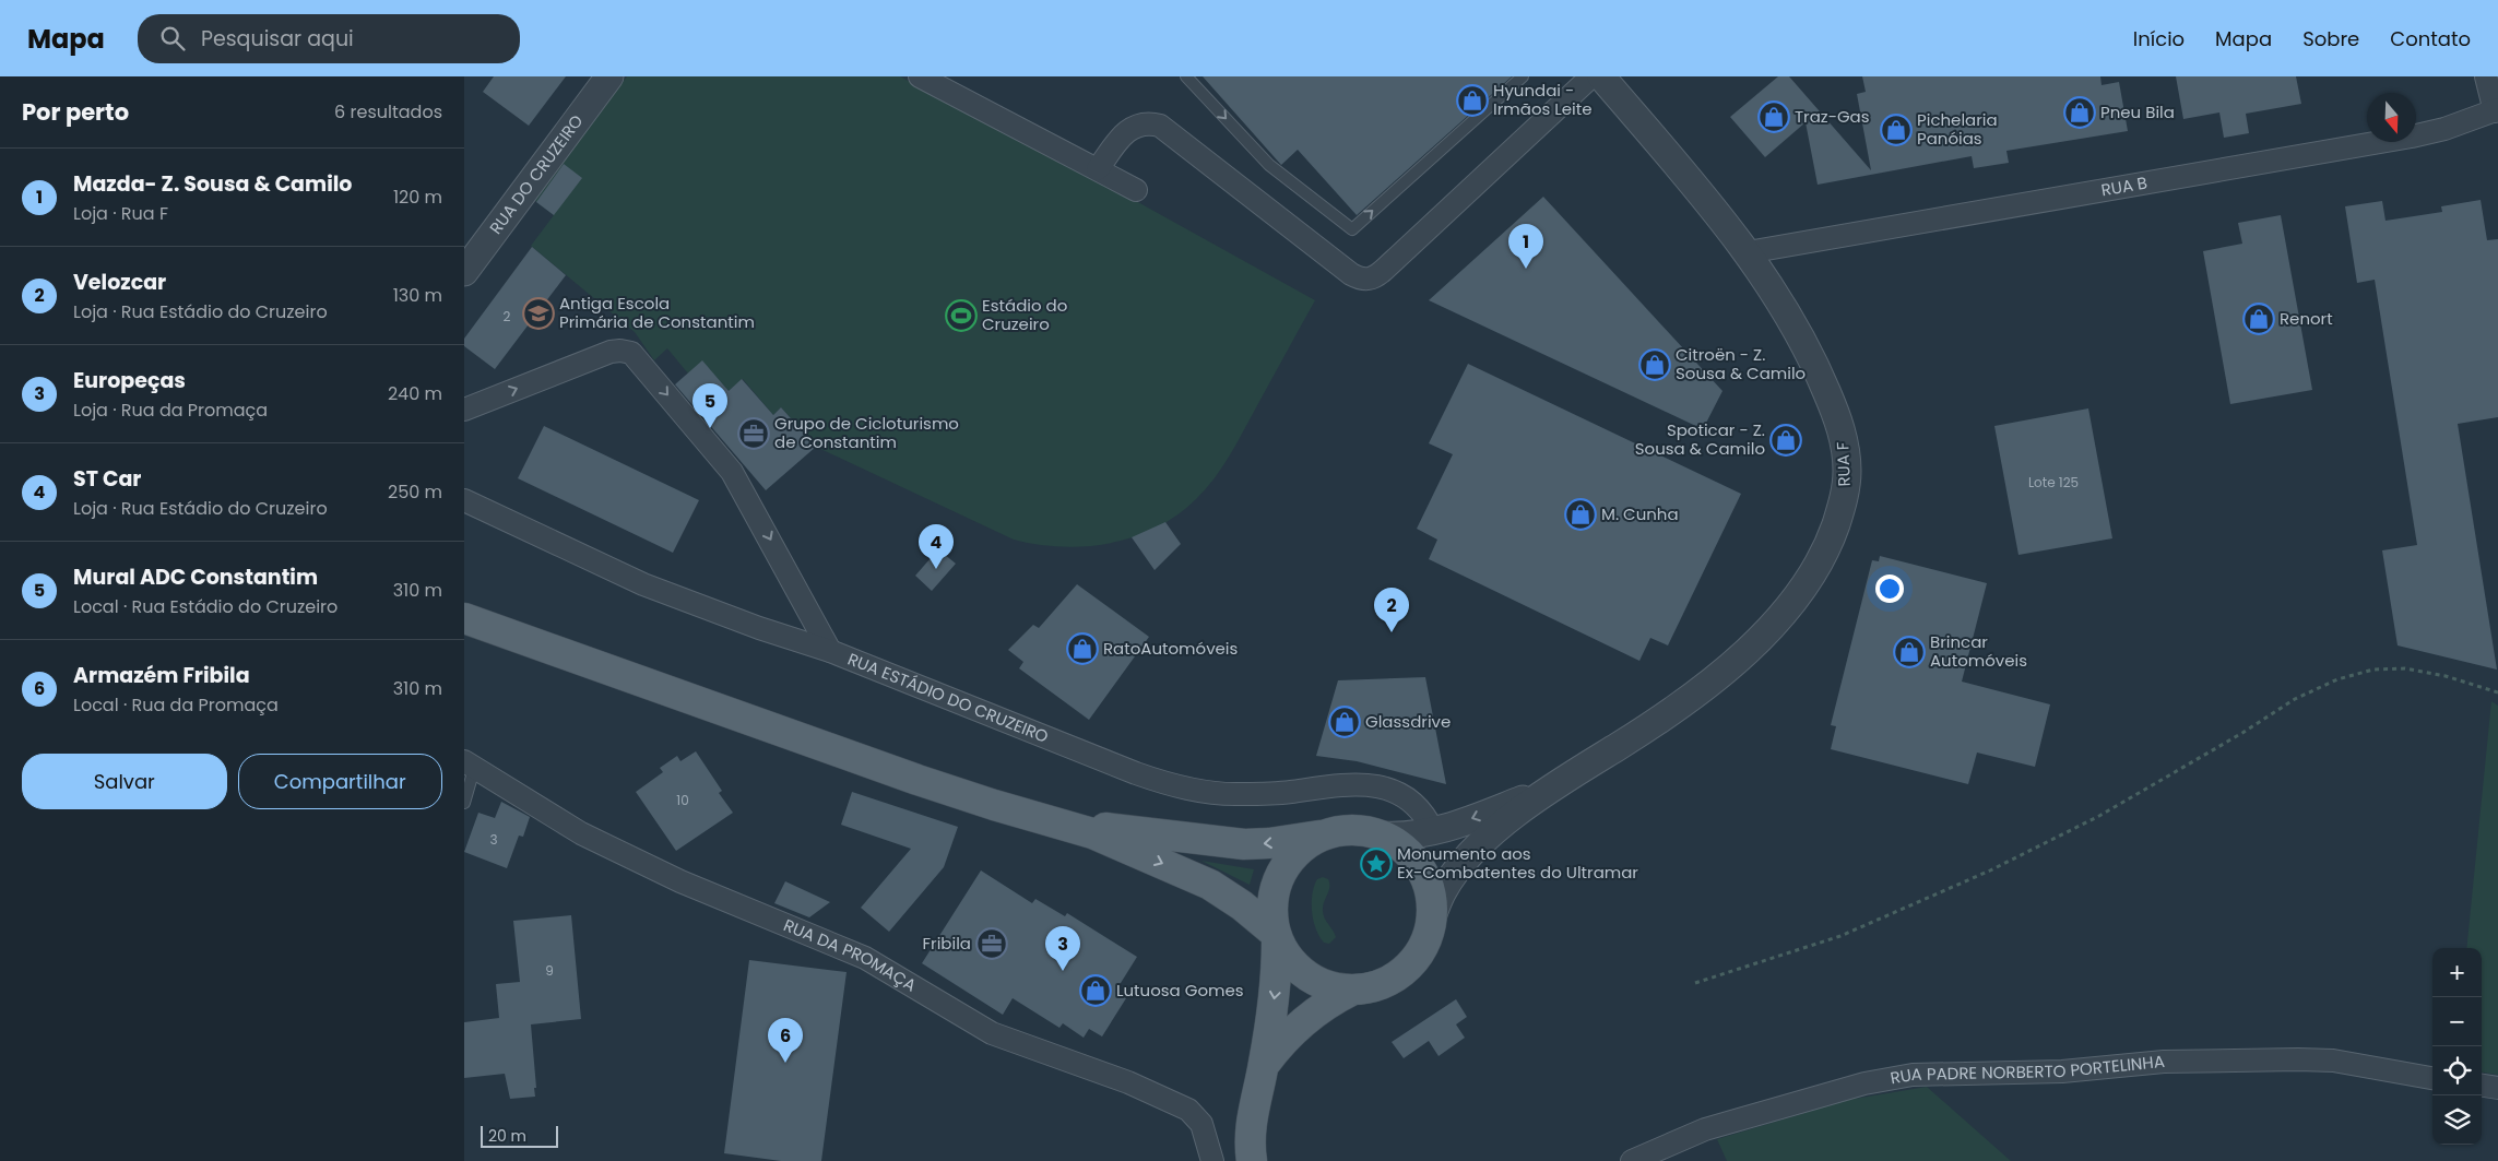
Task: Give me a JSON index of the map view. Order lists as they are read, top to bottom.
{
  "streets": {
    "street": [
      "RUA DO CRUZEIRO",
      "RUA B",
      "RUA F",
      "RUA ESTÁDIO DO CRUZEIRO",
      "RUA DA PROMAÇA",
      "RUA PADRE NORBERTO PORTELINHA"
    ]
  },
  "crossings": [
    ["RUA B", "RUA F"]
  ],
  "places": {
    "shop": [
      "Hyundai - Irmãos Leite",
      "Pneu Bila",
      "Traz-Gas",
      "Pichelaria Panóias",
      "Renort",
      "Citroën - Z. Sousa & Camilo",
      "Spoticar - Z. Sousa & Camilo",
      "M. Cunha",
      "RatoAutomóveis",
      "Brincar Automóveis",
      "Glassdrive",
      "Lutuosa Gomes"
    ],
    "school or university": ["Antiga Escola Primária de Constantim"],
    "sports": ["Estádio do Cruzeiro"],
    "office": ["Grupo de Cicloturismo de Constantim", "Fribila"],
    "place": ["Monumento aos Ex-Combatentes do Ultramar"]
  },
  "house_numbers": [
    "2",
    "Lote 125",
    "10",
    "3",
    "9"
  ],
  "scale_bar": "20 m",
  "north": "bottom",
  "page": {
    "header": "Mapa",
    "search": "Pesquisar aqui",
    "nav": [
      "Início",
      "Mapa",
      "Sobre",
      "Contato"
    ],
    "heading": ["Por perto", "6 resultados"],
    "list": [
      {
        "mark": "1",
        "name": "Mazda- Z. Sousa & Camilo",
        "note": "Loja · Rua F",
        "value": "120 m"
      },
      {
        "mark": "2",
        "name": "Velozcar",
        "note": "Loja · Rua Estádio do Cruzeiro",
        "value": "130 m"
      },
      {
        "mark": "3",
        "name": "Europeças",
        "note": "Loja · Rua da Promaça",
        "value": "240 m"
      },
      {
        "mark": "4",
        "name": "ST Car",
        "note": "Loja · Rua Estádio do Cruzeiro",
        "value": "250 m"
      },
      {
        "mark": "5",
        "name": "Mural ADC Constantim",
        "note": "Local · Rua Estádio do Cruzeiro",
        "value": "310 m"
      },
      {
        "mark": "6",
        "name": "Armazém Fribila",
        "note": "Local · Rua da Promaça",
        "value": "310 m"
      }
    ],
    "pins": [
      "1",
      "5",
      "4",
      "2",
      "3",
      "6"
    ],
    "buttons": ["Salvar", "Compartilhar"],
    "map_buttons": ["+", "−"],
    "scale": "20 m"
  }
}
